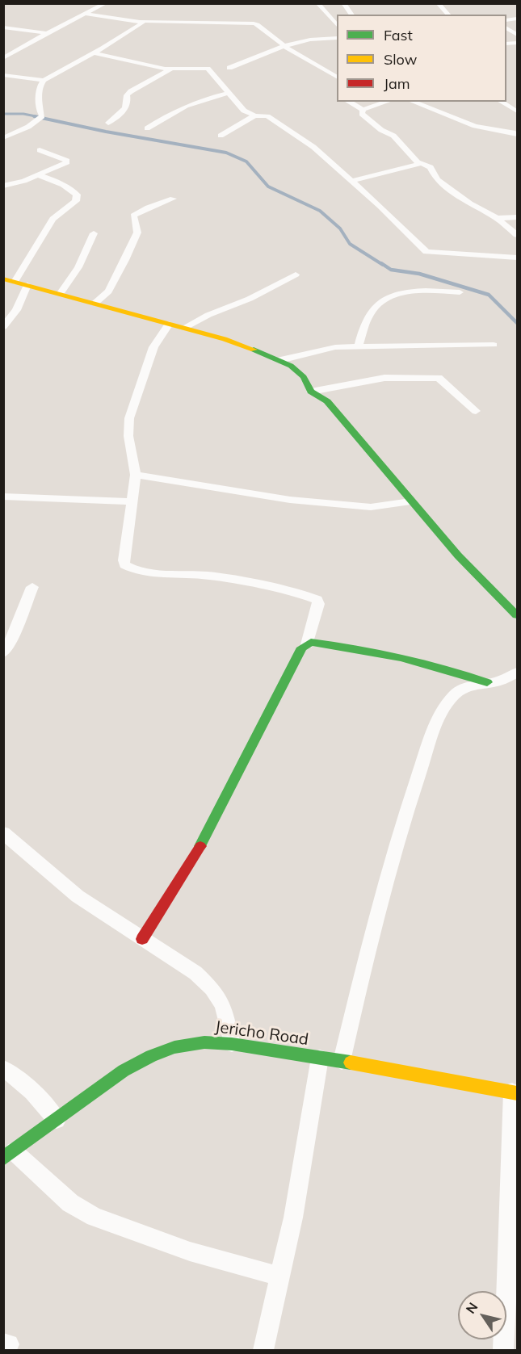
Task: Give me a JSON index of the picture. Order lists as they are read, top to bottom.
{
  "streets": {
    "street": ["Jericho Road"]
  },
  "legend": ["Fast", "Slow", "Jam"],
  "north": "top left"
}
